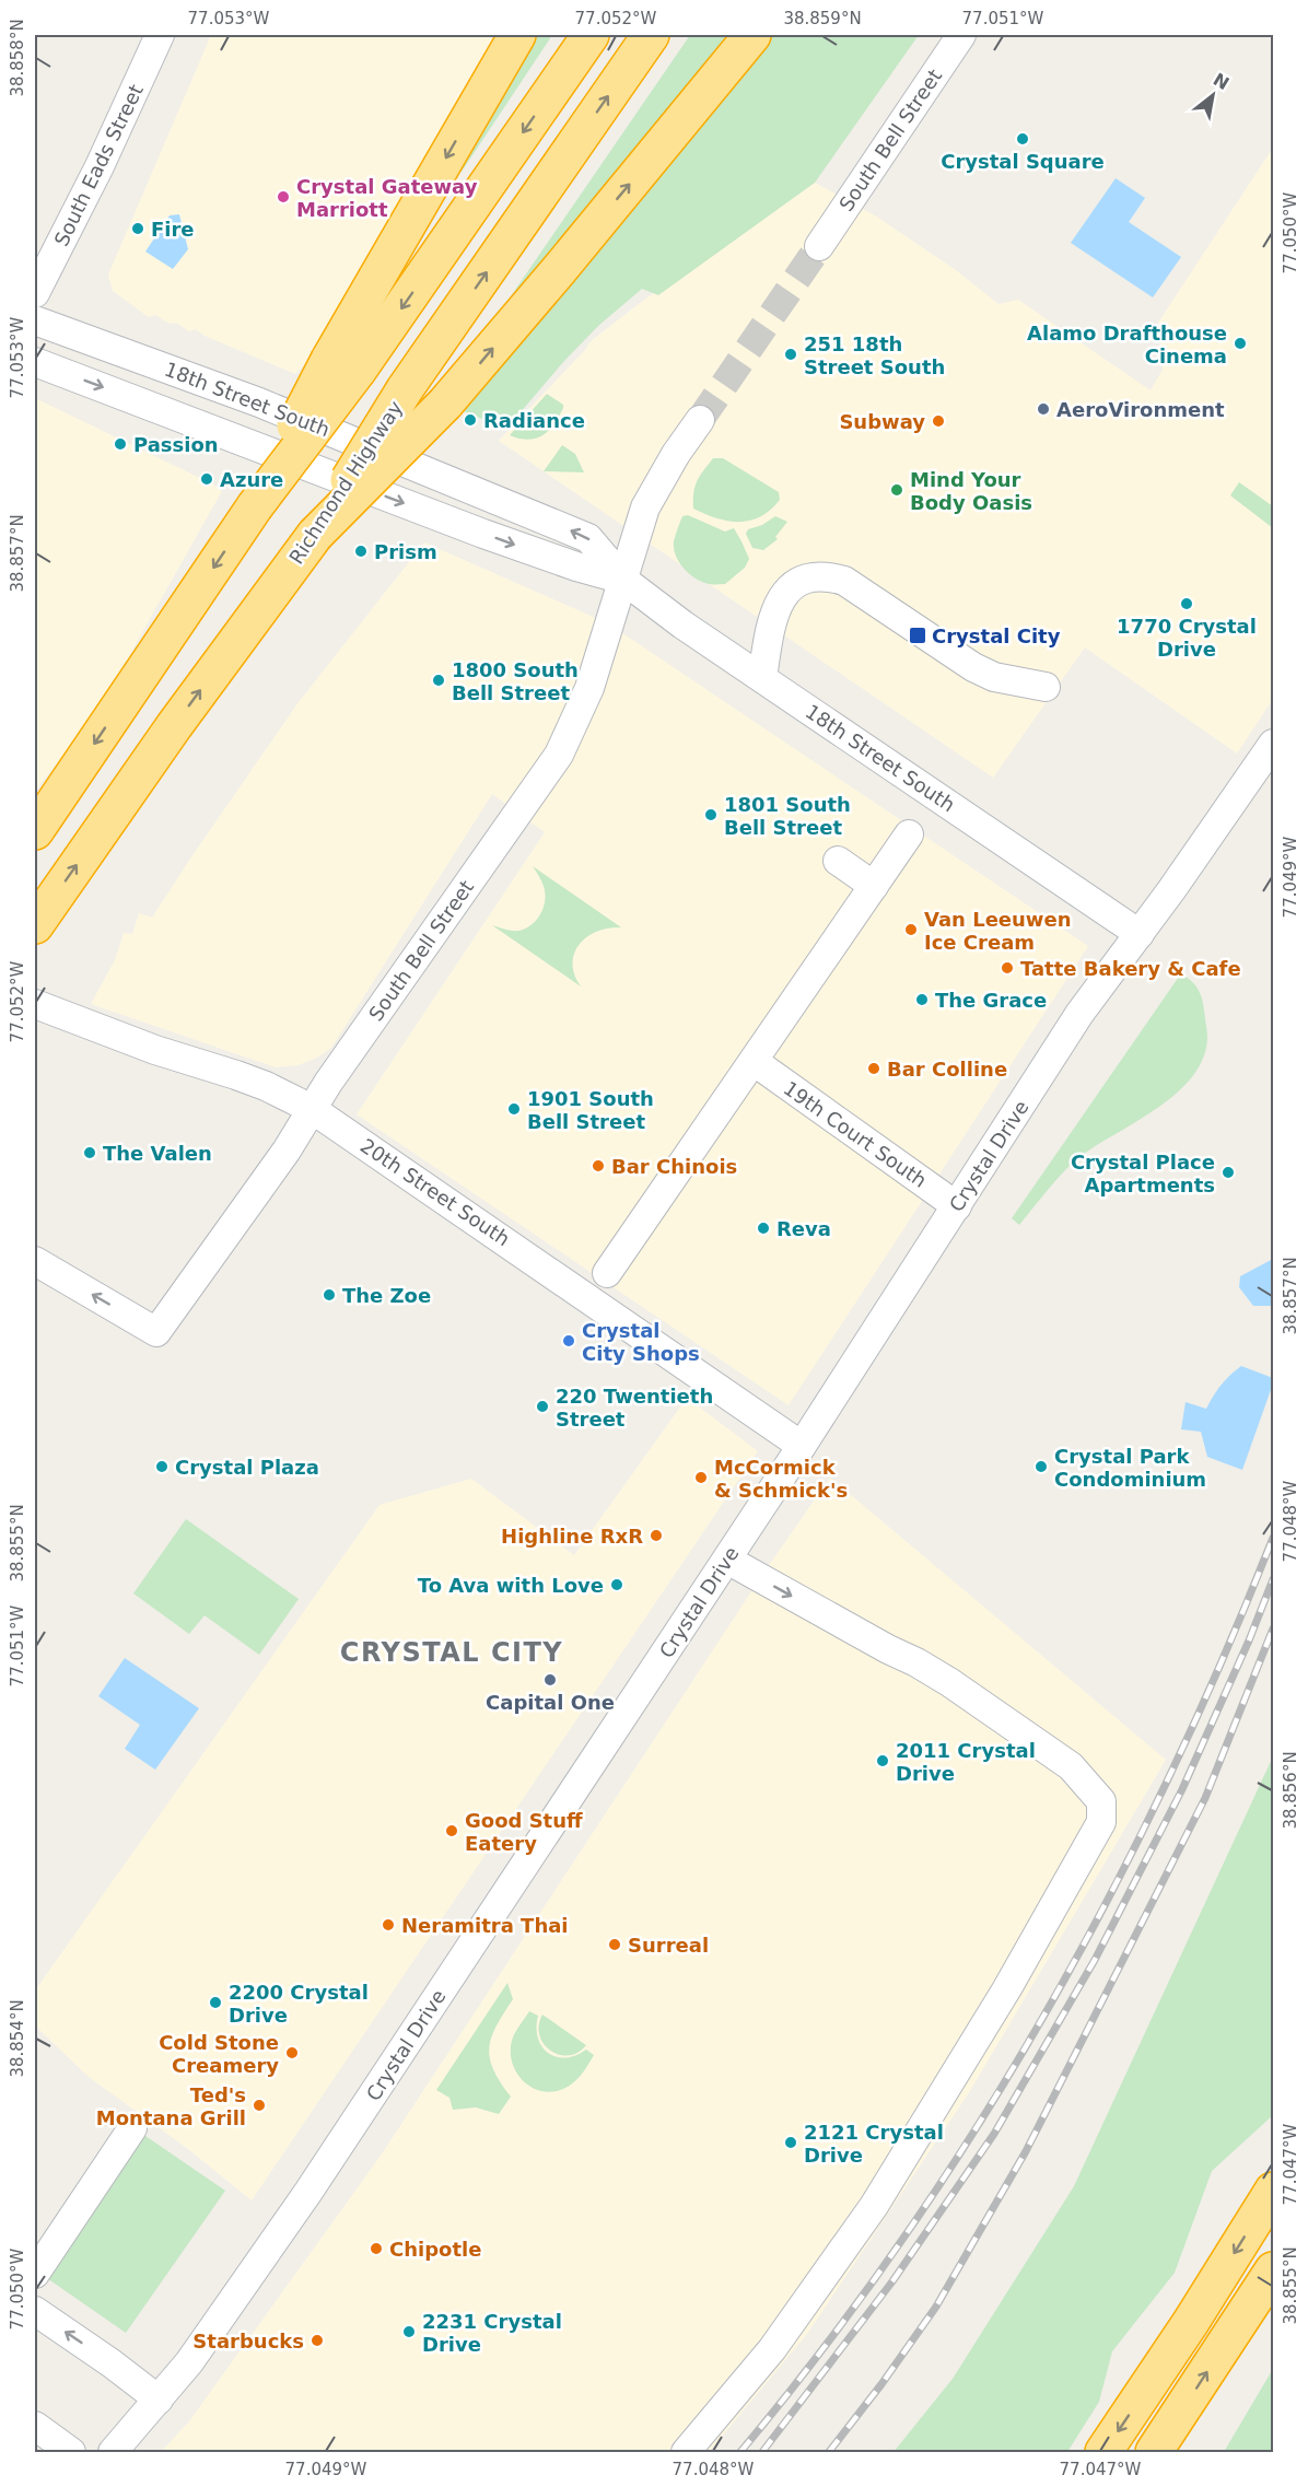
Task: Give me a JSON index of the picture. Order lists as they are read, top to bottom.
{
  "streets": {
    "highway": ["Richmond Highway"],
    "street": [
      "South Bell Street",
      "South Eads Street",
      "18th Street South",
      "19th Court South",
      "Crystal Drive",
      "20th Street South"
    ]
  },
  "crossings": [
    ["South Bell Street", "18th Street South"],
    ["South Bell Street", "20th Street South"],
    ["18th Street South", "Crystal Drive"],
    ["19th Court South", "Crystal Drive"],
    ["Crystal Drive", "20th Street South"]
  ],
  "districts": ["CRYSTAL CITY"],
  "places": {
    "other": [
      "Crystal Square",
      "Crystal Gateway Marriott",
      "Fire",
      "Alamo Drafthouse Cinema",
      "251 18th Street South",
      "AeroVironment",
      "Radiance",
      "Subway",
      "Passion",
      "Azure",
      "Mind Your Body Oasis",
      "Prism",
      "1770 Crystal Drive",
      "1800 South Bell Street",
      "1801 South Bell Street",
      "Van Leeuwen Ice Cream",
      "Tatte Bakery & Cafe",
      "The Grace",
      "Bar Colline",
      "1901 South Bell Street",
      "The Valen",
      "Bar Chinois",
      "Crystal Place Apartments",
      "Reva",
      "The Zoe",
      "Crystal City Shops",
      "220 Twentieth Street",
      "Crystal Plaza",
      "Crystal Park Condominium",
      "McCormick & Schmick's",
      "Highline RxR",
      "To Ava with Love",
      "Capital One",
      "2011 Crystal Drive",
      "Good Stuff Eatery",
      "Neramitra Thai",
      "Surreal",
      "2200 Crystal Drive",
      "Cold Stone Creamery",
      "Ted's Montana Grill",
      "2121 Crystal Drive",
      "Chipotle",
      "2231 Crystal Drive",
      "Starbucks"
    ],
    "transit": ["Crystal City"]
  },
  "north": "top right",
  "coordinates": [
    "77.053°W",
    "77.052°W",
    "38.859°N",
    "77.051°W",
    "38.858°N",
    "77.050°W",
    "38.857°N",
    "77.049°W",
    "77.048°W",
    "38.855°N",
    "38.856°N",
    "38.854°N",
    "77.047°W"
  ]
}
